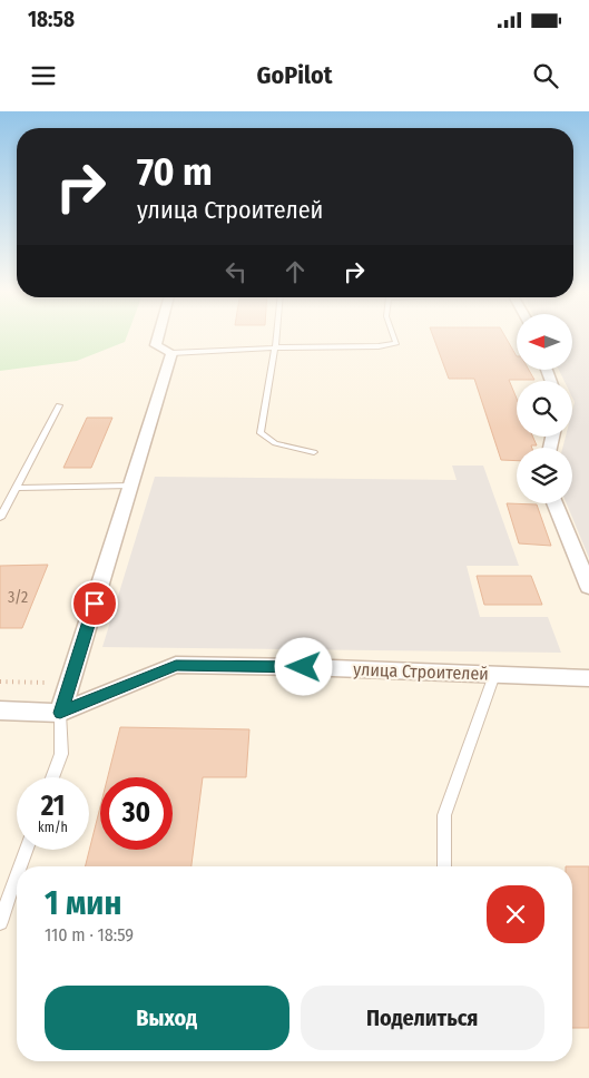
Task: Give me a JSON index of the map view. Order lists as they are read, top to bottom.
{
  "streets": {
    "street": ["улица Строителей"]
  },
  "house_numbers": ["3/2"],
  "north": "left",
  "page": {
    "status": "18:58",
    "header": "GoPilot",
    "turn": ["70 m", "улица Строителей"],
    "speed": "21 km/h",
    "limit": "30",
    "heading": ["1 мин", "110 m · 18:59"],
    "buttons": ["Выход", "Поделиться"]
  }
}
